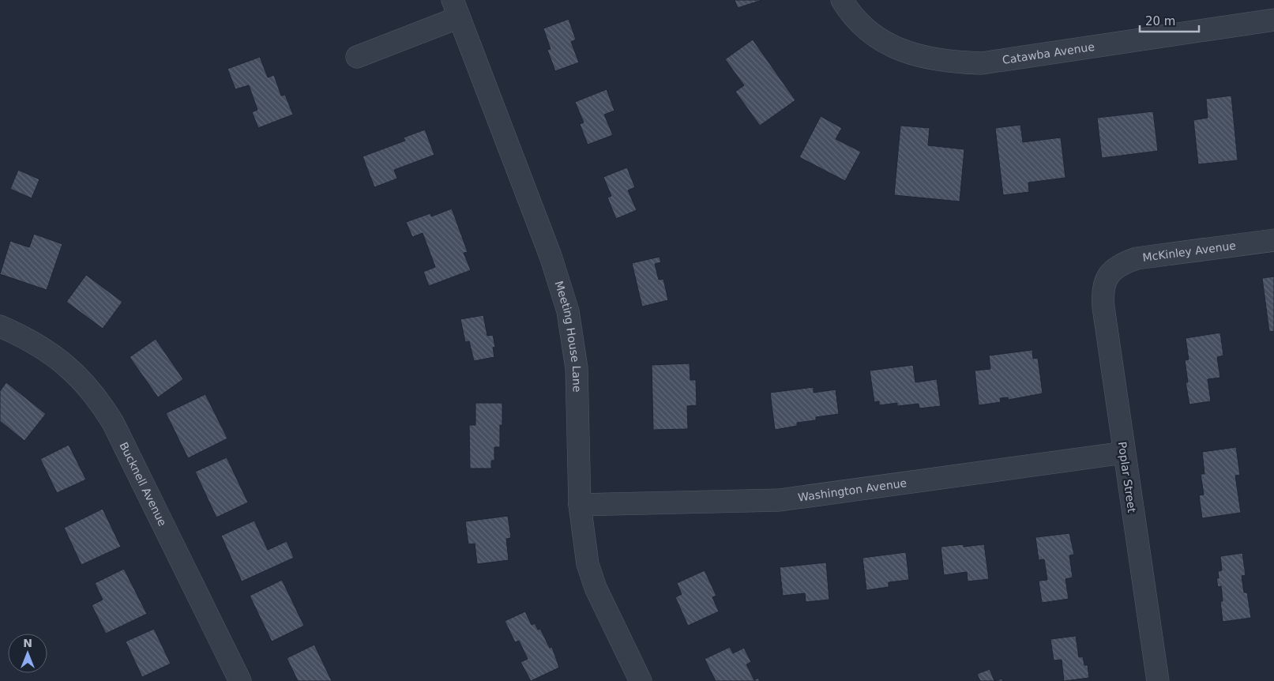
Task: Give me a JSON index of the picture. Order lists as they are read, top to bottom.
{
  "streets": {
    "street": [
      "Catawba Avenue",
      "McKinley Avenue",
      "Meeting House Lane",
      "Poplar Street",
      "Bucknell Avenue",
      "Washington Avenue"
    ]
  },
  "crossings": [
    ["McKinley Avenue", "Poplar Street"],
    ["Meeting House Lane", "Washington Avenue"],
    ["Poplar Street", "Washington Avenue"]
  ],
  "scale_bar": "20 m",
  "north": "top"
}
